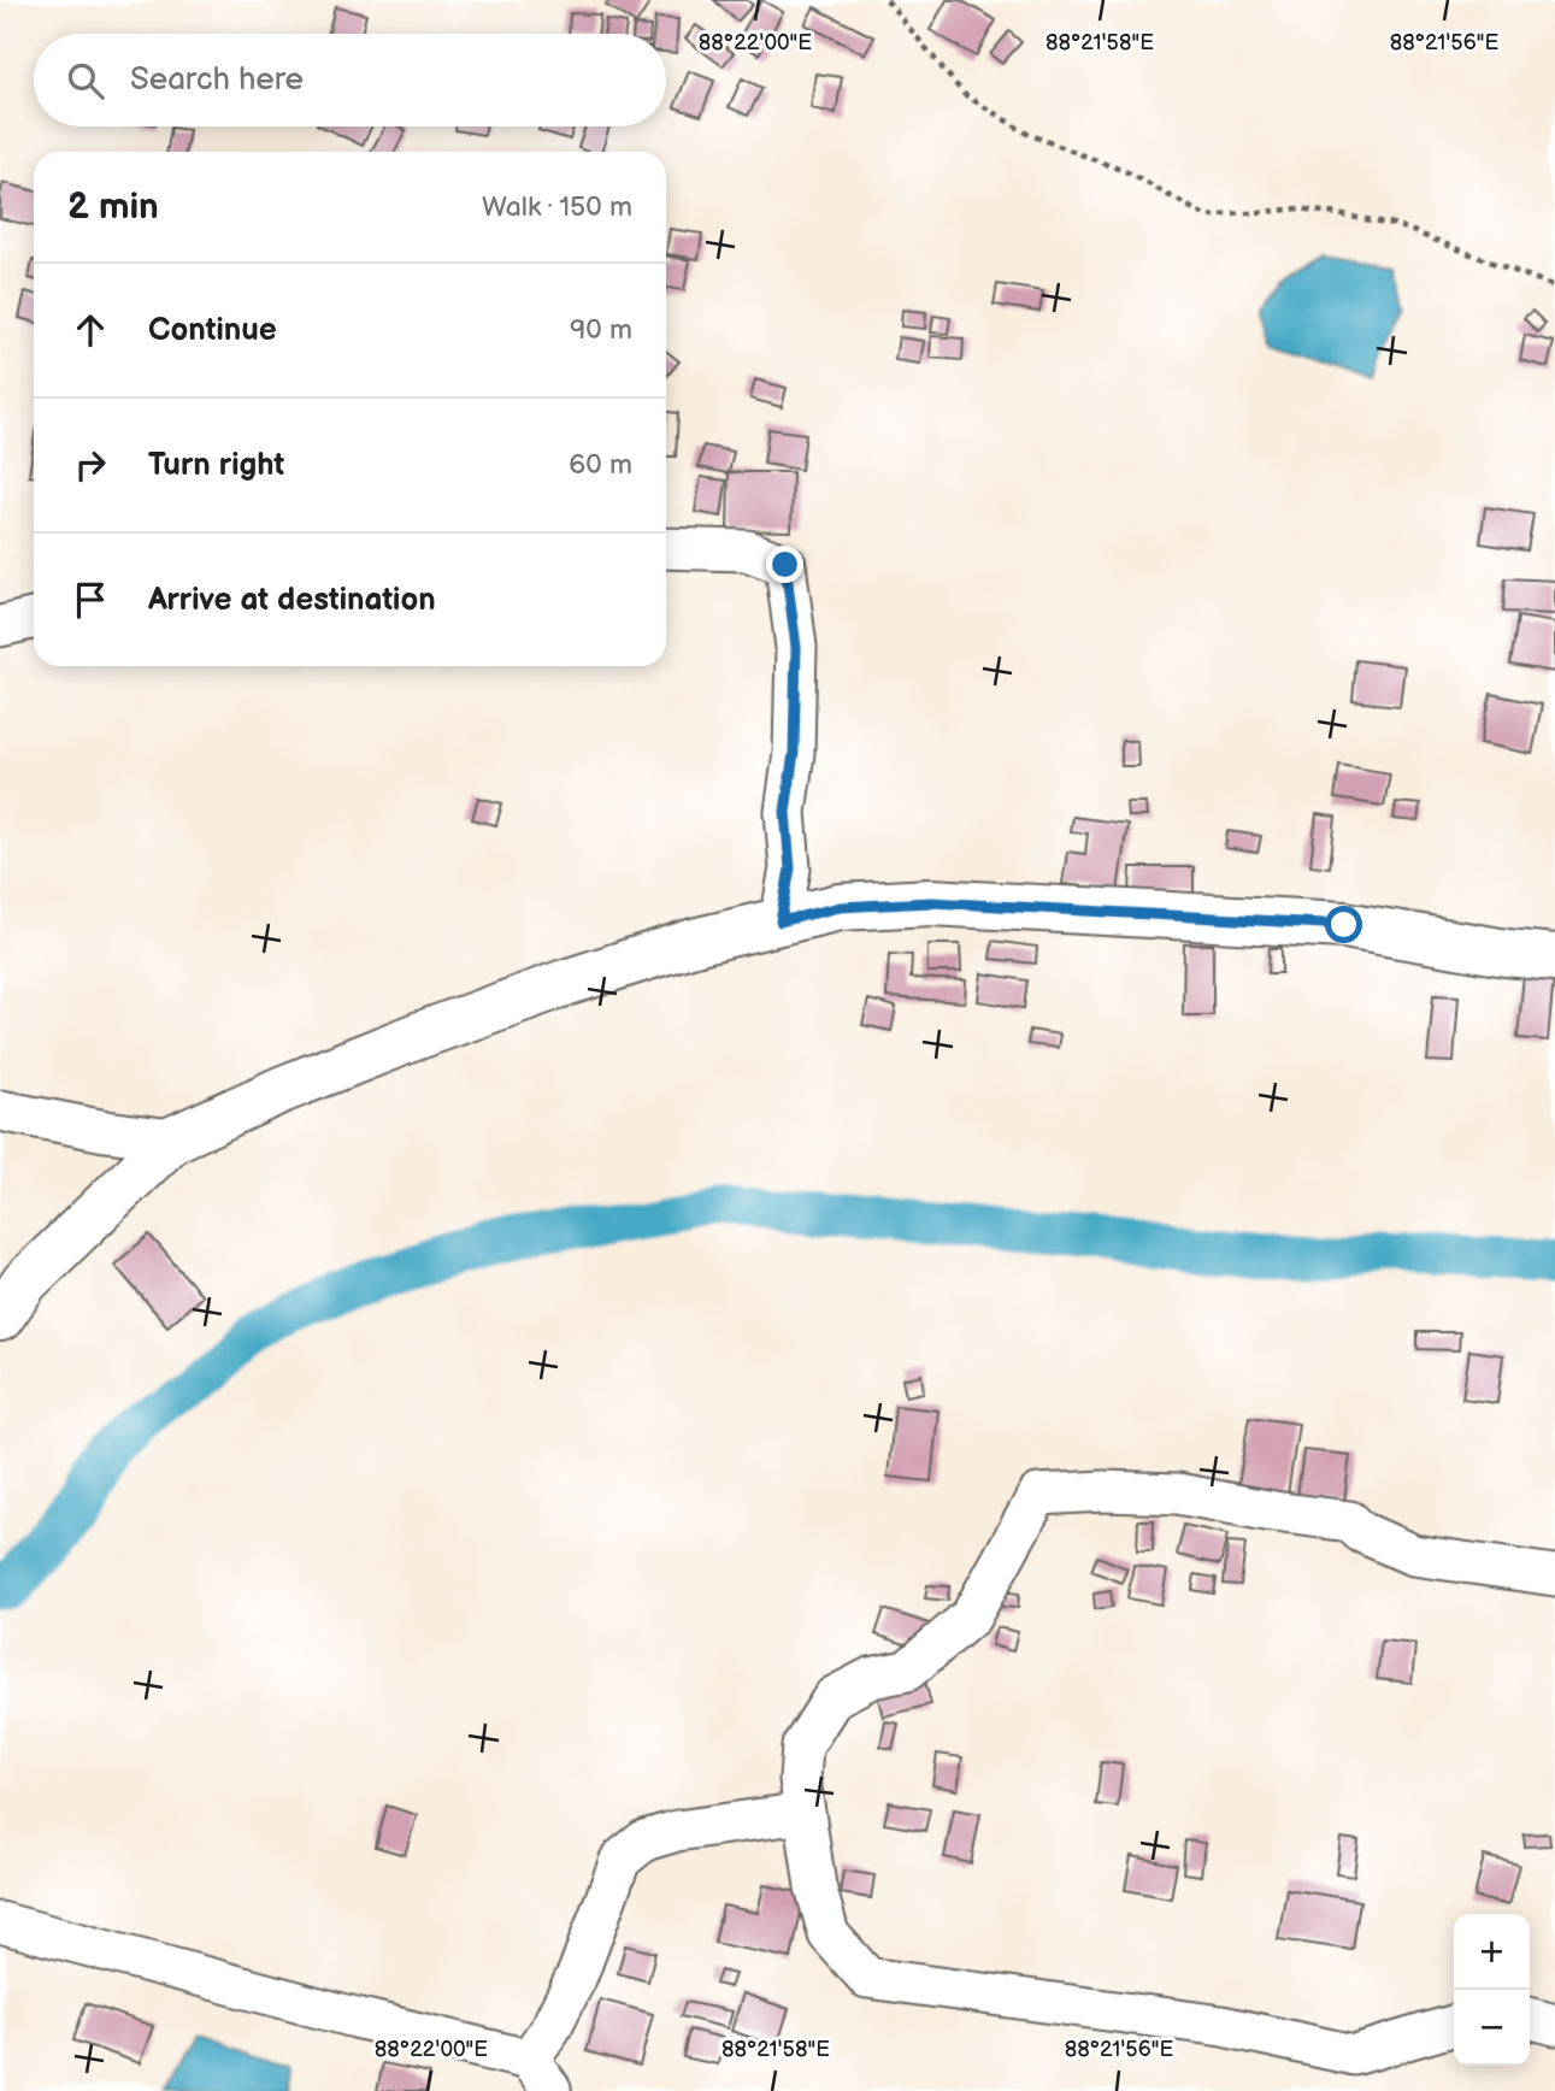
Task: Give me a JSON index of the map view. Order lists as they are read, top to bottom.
{
  "page": {
    "search": "Search here",
    "heading": ["2 min", "Walk · 150 m"],
    "list": [
      ["Continue", "90 m"],
      ["Turn right", "60 m"],
      "Arrive at destination"
    ],
    "map_buttons": ["+", "−"]
  },
  "coordinates": ["88°22'00\"E", "88°21'58\"E", "88°21'56\"E"]
}
